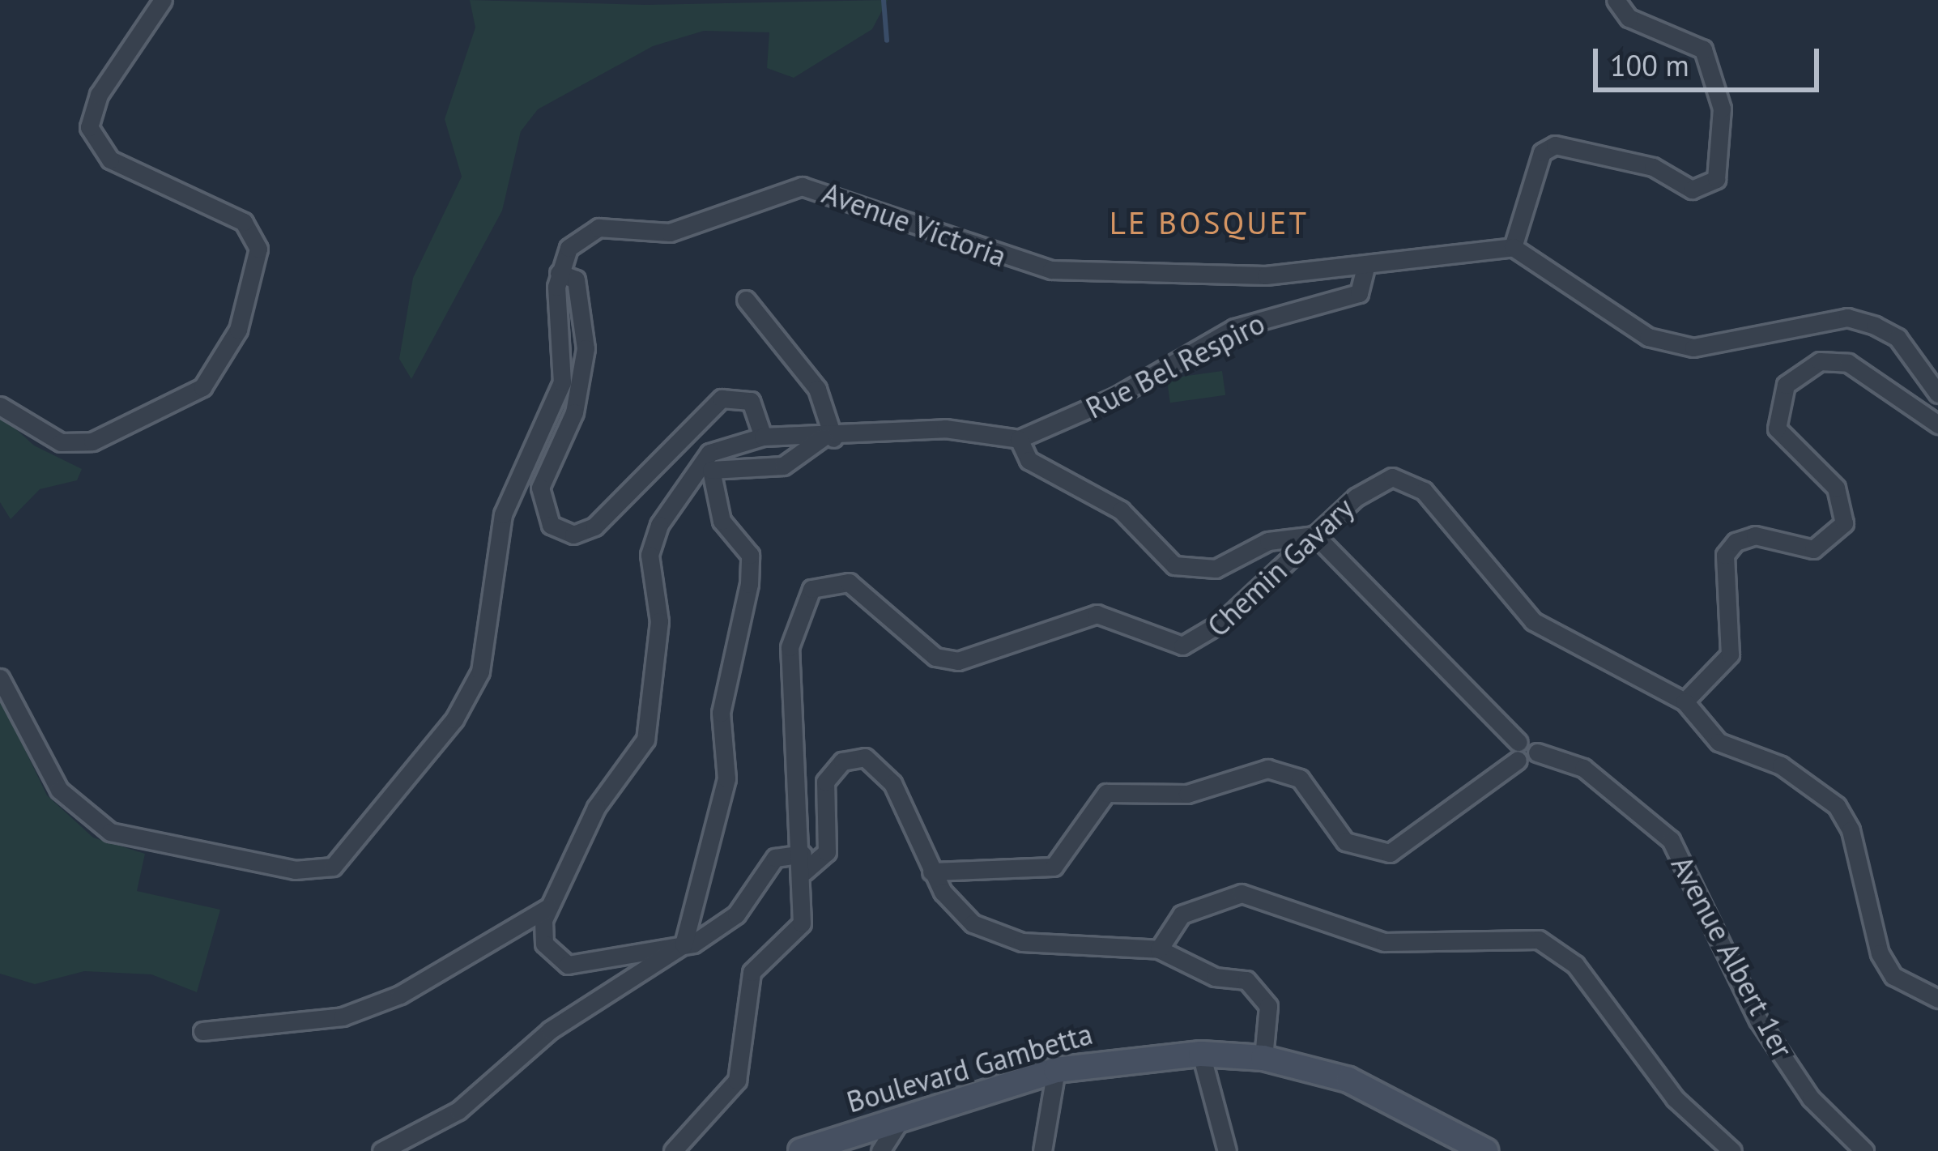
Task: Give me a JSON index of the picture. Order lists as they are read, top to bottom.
{
  "streets": {
    "main road": ["Boulevard Gambetta"],
    "street": [
      "Avenue Victoria",
      "Rue Bel Respiro",
      "Chemin Gavary",
      "Avenue Albert 1er"
    ]
  },
  "crossings": [
    ["Avenue Victoria", "Rue Bel Respiro"]
  ],
  "districts": ["LE BOSQUET"],
  "scale_bar": "100 m"
}
